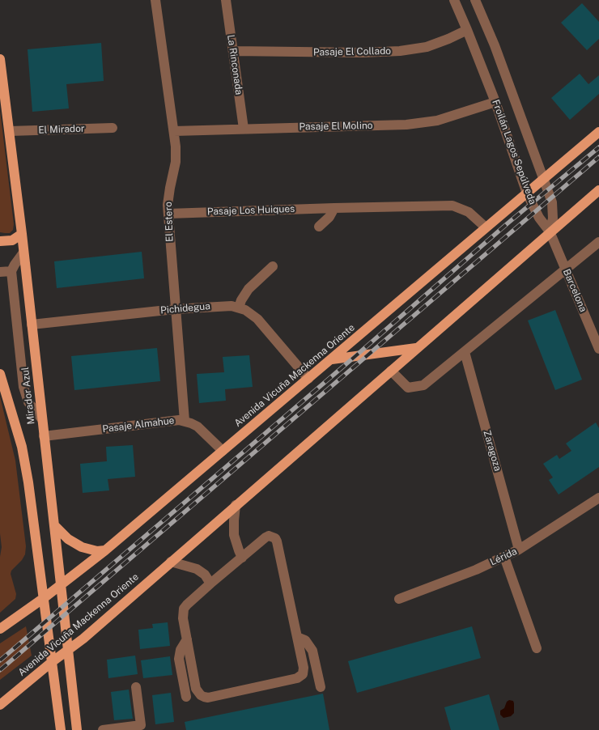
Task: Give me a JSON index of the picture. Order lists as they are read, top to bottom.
{
  "streets": {
    "main road": ["Avenida Vicuña Mackenna Oriente", "Mirador Azul"],
    "street": [
      "Pasaje El Collado",
      "La Rinconada",
      "Pasaje El Molino",
      "El Mirador",
      "Froilán Lagos Sepúlveda",
      "Pasaje Los Huiques",
      "El Estero",
      "Barcelona",
      "Pichidegua",
      "Pasaje Almahue",
      "Zaragoza",
      "Lérida"
    ]
  },
  "crossings": [
    ["Pasaje El Collado", "La Rinconada"],
    ["Pasaje El Collado", "Froilán Lagos Sepúlveda"],
    ["La Rinconada", "Pasaje El Molino"],
    ["Pasaje El Molino", "Froilán Lagos Sepúlveda"],
    ["Pasaje El Molino", "El Estero"],
    ["El Mirador", "Mirador Azul"],
    ["Froilán Lagos Sepúlveda", "Barcelona"],
    ["Froilán Lagos Sepúlveda", "Avenida Vicuña Mackenna Oriente"],
    ["Pasaje Los Huiques", "El Estero"],
    ["Pasaje Los Huiques", "Avenida Vicuña Mackenna Oriente"],
    ["El Estero", "Pichidegua"],
    ["El Estero", "Pasaje Almahue"],
    ["Barcelona", "Avenida Vicuña Mackenna Oriente"],
    ["Pichidegua", "Avenida Vicuña Mackenna Oriente"],
    ["Pichidegua", "Mirador Azul"],
    ["Avenida Vicuña Mackenna Oriente", "Mirador Azul"],
    ["Avenida Vicuña Mackenna Oriente", "Pasaje Almahue"],
    ["Mirador Azul", "Pasaje Almahue"],
    ["Zaragoza", "Lérida"]
  ]
}
